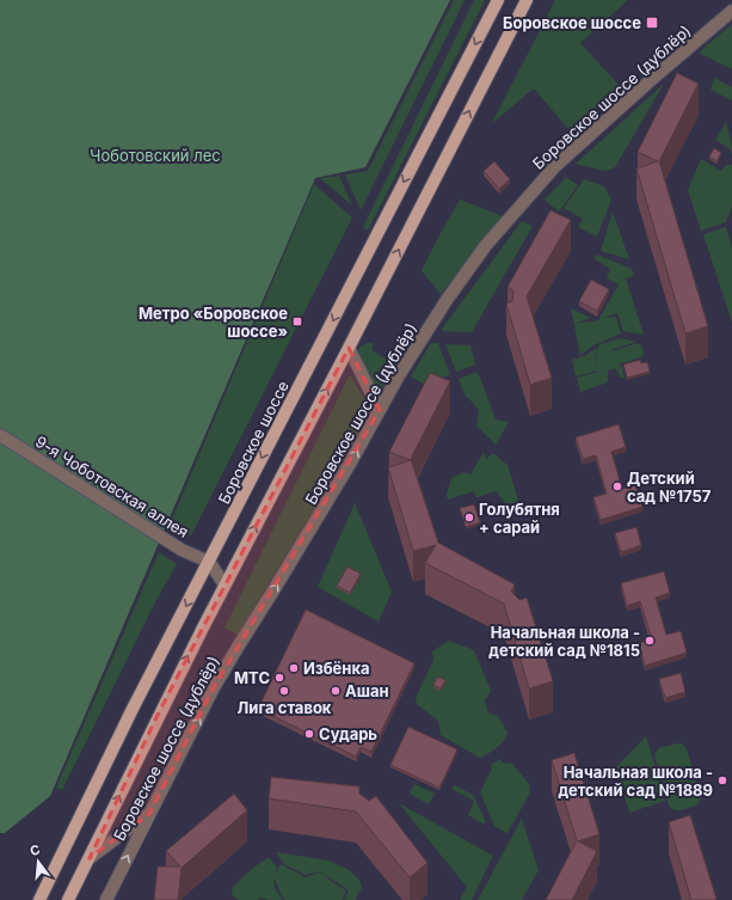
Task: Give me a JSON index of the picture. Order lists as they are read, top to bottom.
{
  "streets": {
    "main road": ["Боровское шоссе"],
    "street": ["Боровское шоссе (дублёр)", "9-я Чоботовская аллея"]
  },
  "crossings": [
    ["Боровское шоссе", "9-я Чоботовская аллея"]
  ],
  "one_way": ["Боровское шоссе (дублёр)"],
  "parks": ["Чоботовский лес"],
  "places": {
    "transit": ["Боровское шоссе", "Метро «Боровское шоссе»"],
    "other": [
      "Детский сад №1757",
      "Голубятня + сарай",
      "Начальная школа - детский сад №1815",
      "Избёнка",
      "МТС",
      "Лига ставок",
      "Ашан",
      "Сударь",
      "Начальная школа - детский сад №1889"
    ]
  },
  "north": "top"
}
